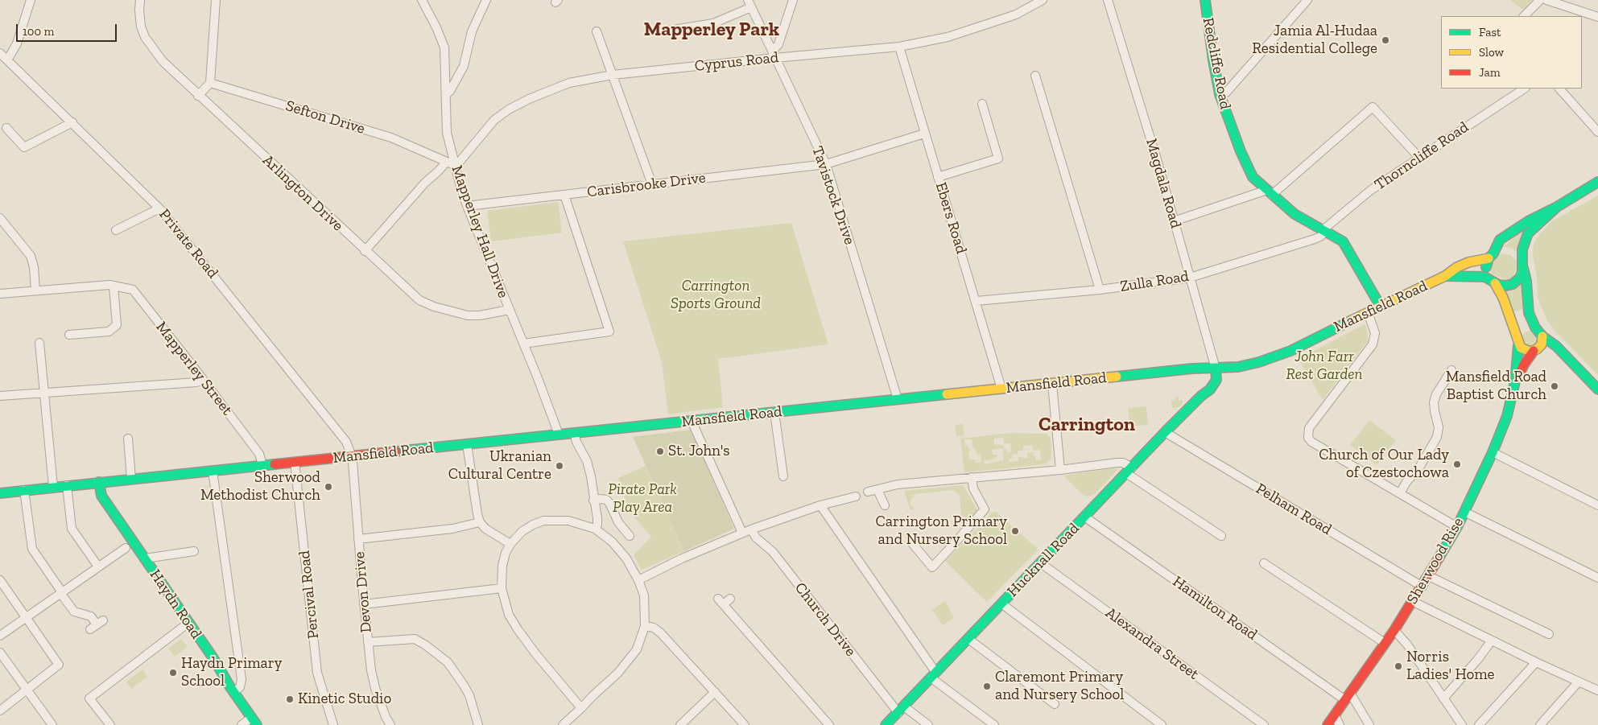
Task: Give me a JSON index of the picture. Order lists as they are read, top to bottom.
{
  "streets": {
    "main road": [
      "Redcliffe Road",
      "Mansfield Road",
      "Hucknall Road",
      "Sherwood Rise",
      "Haydn Road"
    ],
    "street": [
      "Cyprus Road",
      "Sefton Drive",
      "Thorncliffe Road",
      "Magdala Road",
      "Carisbrooke Drive",
      "Arlington Drive",
      "Tavistock Drive",
      "Ebers Road",
      "Mapperley Hall Drive",
      "Private Road",
      "Zulla Road",
      "Mapperley Street",
      "Pelham Road",
      "Devon Drive",
      "Percival Road",
      "Hamilton Road",
      "Church Drive",
      "Alexandra Street"
    ]
  },
  "crossings": [
    ["Cyprus Road", "Sefton Drive"],
    ["Cyprus Road", "Arlington Drive"],
    ["Cyprus Road", "Tavistock Drive"],
    ["Cyprus Road", "Ebers Road"],
    ["Cyprus Road", "Mapperley Hall Drive"],
    ["Redcliffe Road", "Thorncliffe Road"],
    ["Redcliffe Road", "Zulla Road"],
    ["Redcliffe Road", "Mansfield Road"],
    ["Sefton Drive", "Mapperley Hall Drive"],
    ["Thorncliffe Road", "Zulla Road"],
    ["Magdala Road", "Zulla Road"],
    ["Magdala Road", "Mansfield Road"],
    ["Magdala Road", "Hucknall Road"],
    ["Carisbrooke Drive", "Tavistock Drive"],
    ["Carisbrooke Drive", "Ebers Road"],
    ["Carisbrooke Drive", "Mapperley Hall Drive"],
    ["Arlington Drive", "Mapperley Hall Drive"],
    ["Tavistock Drive", "Mansfield Road"],
    ["Ebers Road", "Zulla Road"],
    ["Ebers Road", "Mansfield Road"],
    ["Mapperley Hall Drive", "Mansfield Road"],
    ["Private Road", "Mansfield Road"],
    ["Private Road", "Devon Drive"],
    ["Mansfield Road", "Mapperley Street"],
    ["Mansfield Road", "Hucknall Road"],
    ["Mansfield Road", "Devon Drive"],
    ["Mansfield Road", "Percival Road"],
    ["Mansfield Road", "Haydn Road"],
    ["Pelham Road", "Hucknall Road"],
    ["Pelham Road", "Sherwood Rise"],
    ["Hucknall Road", "Hamilton Road"],
    ["Hucknall Road", "Church Drive"],
    ["Hucknall Road", "Alexandra Street"],
    ["Sherwood Rise", "Hamilton Road"]
  ],
  "districts": ["Mapperley Park", "Carrington"],
  "parks": ["Carrington Sports Ground", "John Farr Rest Garden", "Pirate Park Play Area"],
  "places": [
    "Jamia Al-Hudaa Residential College",
    "Mansfield Road Baptist Church",
    "St. John's",
    "Church of Our Lady of Czestochowa",
    "Ukranian Cultural Centre",
    "Sherwood Methodist Church",
    "Carrington Primary and Nursery School",
    "Norris Ladies' Home",
    "Haydn Primary School",
    "Claremont Primary and Nursery School",
    "Kinetic Studio"
  ],
  "legend": ["Fast", "Slow", "Jam"],
  "scale_bar": "100 m"
}
